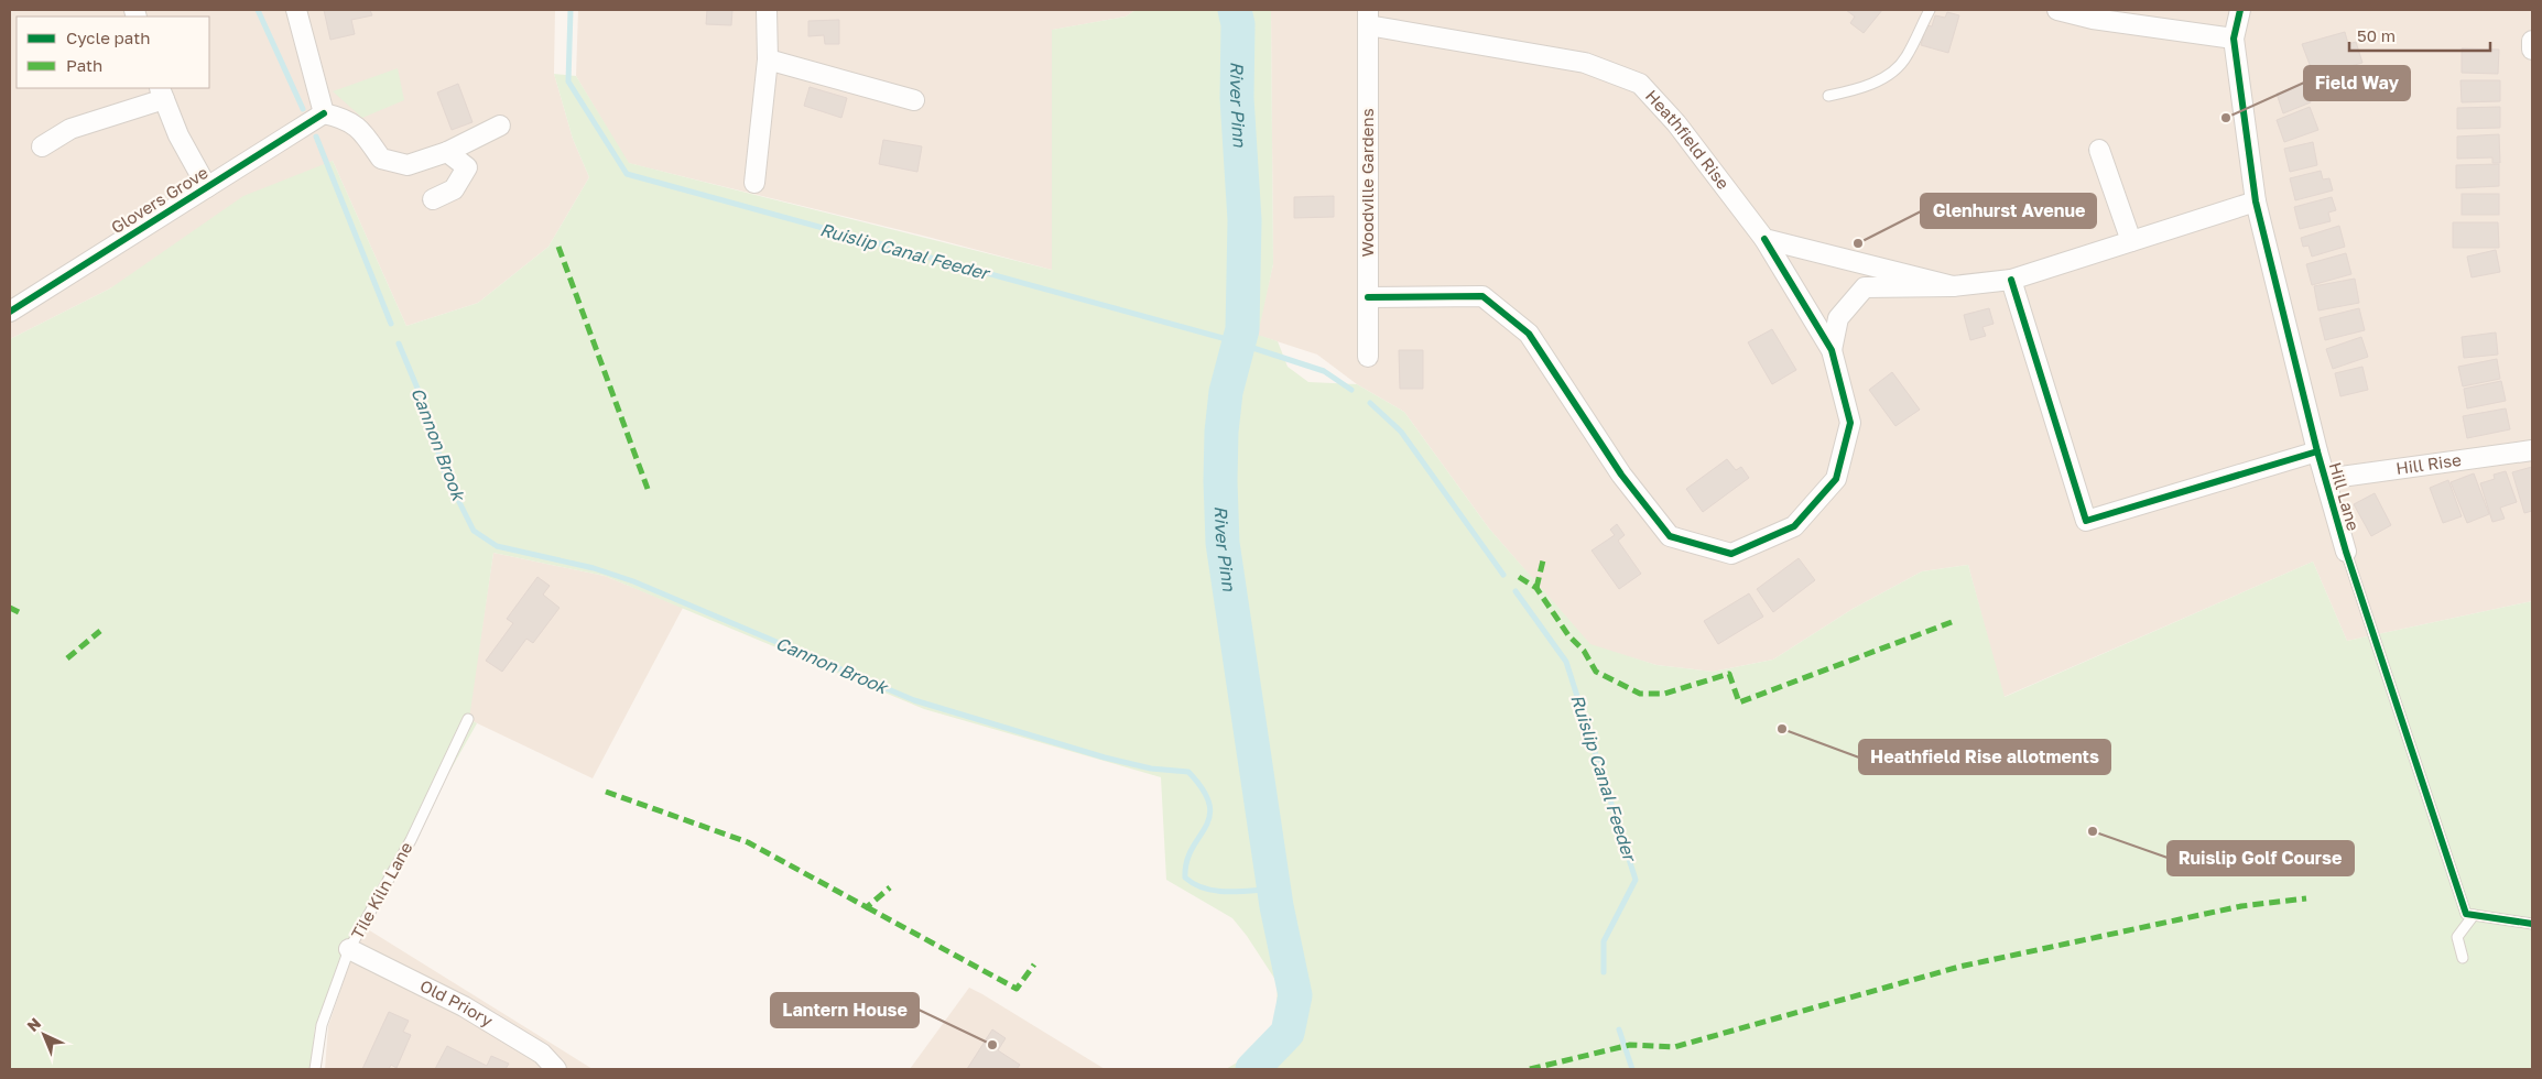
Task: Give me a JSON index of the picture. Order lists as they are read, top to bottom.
{
  "streets": {
    "street": [
      "Heathfield Rise",
      "Woodville Gardens",
      "Glovers Grove",
      "Hill Rise",
      "Hill Lane",
      "Old Priory"
    ],
    "lane": ["Tile Kiln Lane"]
  },
  "crossings": [
    ["Heathfield Rise", "Woodville Gardens"],
    ["Hill Rise", "Hill Lane"],
    ["Tile Kiln Lane", "Old Priory"]
  ],
  "water": ["River Pinn", "Ruislip Canal Feeder", "Cannon Brook"],
  "places": [
    "Field Way",
    "Glenhurst Avenue",
    "Heathfield Rise allotments",
    "Ruislip Golf Course",
    "Lantern House"
  ],
  "legend": ["Cycle path", "Path"],
  "scale_bar": "50 m",
  "north": "top left"
}
